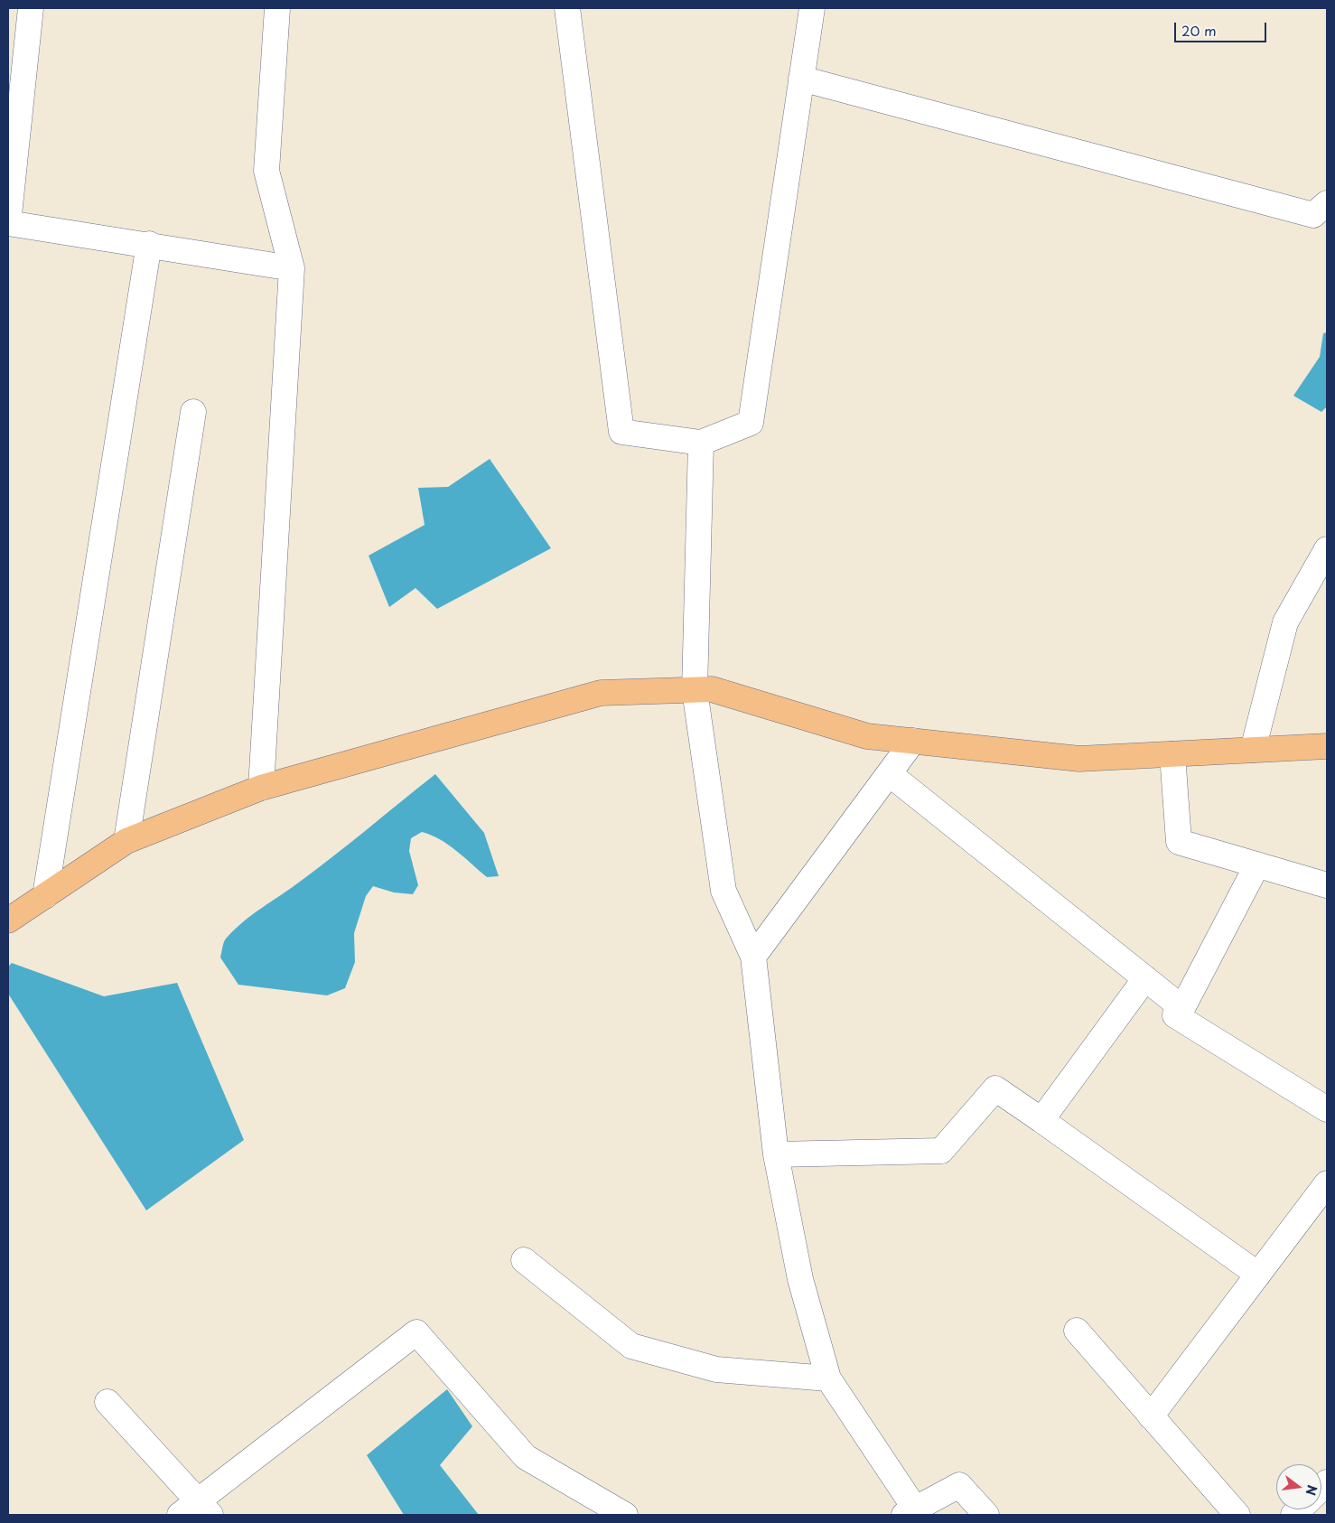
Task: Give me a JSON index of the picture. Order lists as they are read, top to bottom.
{
  "scale_bar": "20 m",
  "north": "right"
}
